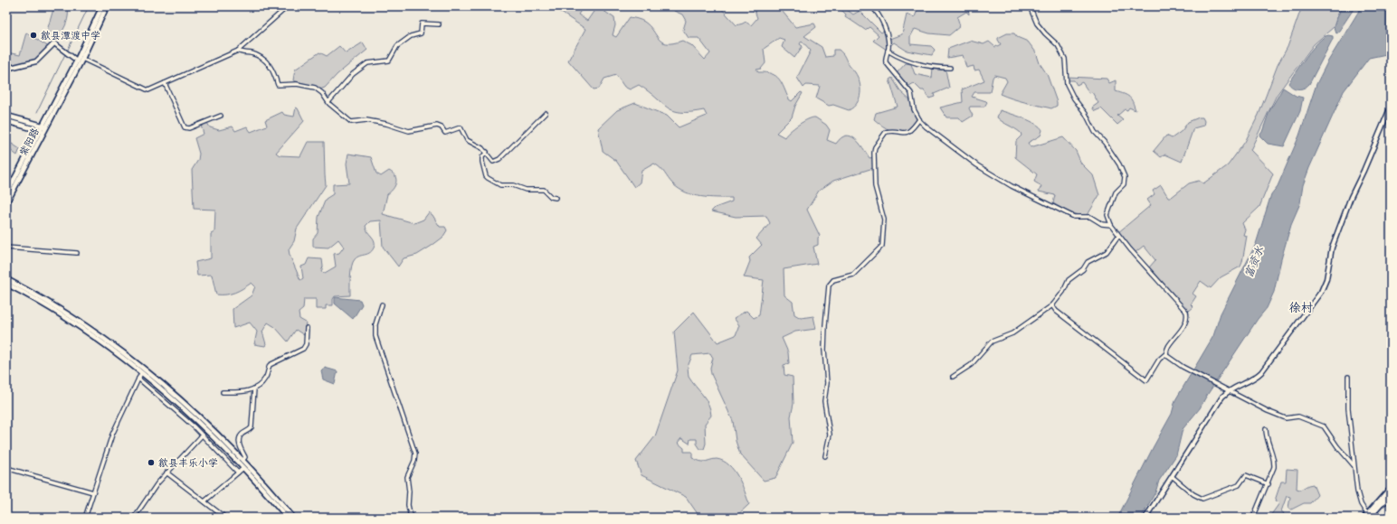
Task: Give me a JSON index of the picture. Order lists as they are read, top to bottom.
{
  "streets": {
    "main road": ["紫阳路"]
  },
  "districts": ["徐村"],
  "water": ["富资水"],
  "places": ["歙县潭渡中学", "歙县丰乐小学"]
}
